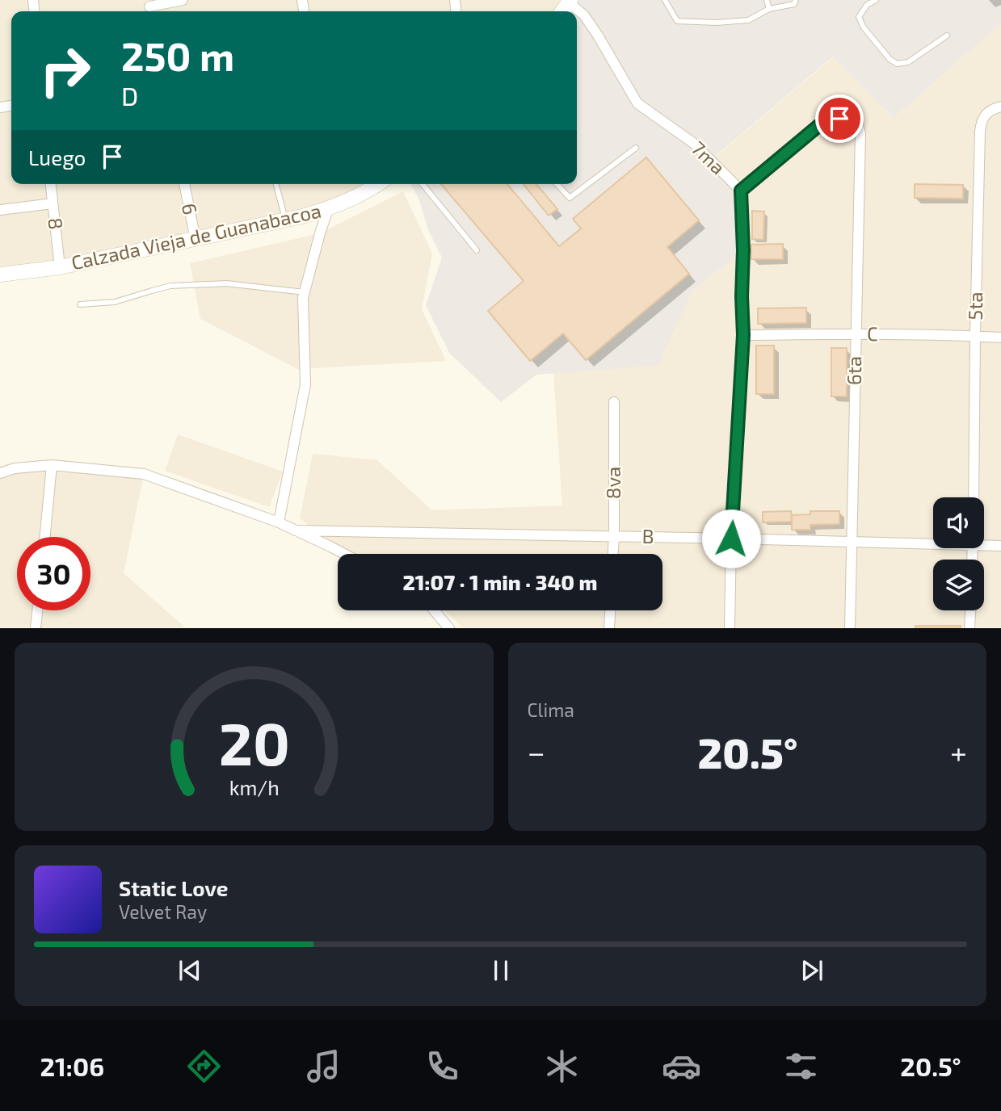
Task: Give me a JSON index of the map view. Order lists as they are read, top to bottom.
{
  "streets": {
    "main road": ["Calzada Vieja de Guanabacoa"],
    "street": [
      "7ma",
      "6",
      "8",
      "5ta",
      "C",
      "6ta",
      "8va",
      "B"
    ]
  },
  "crossings": [
    ["7ma", "C"],
    ["7ma", "6ta"],
    ["7ma", "B"],
    ["6", "Calzada Vieja de Guanabacoa"],
    ["8", "Calzada Vieja de Guanabacoa"],
    ["5ta", "C"],
    ["C", "6ta"],
    ["6ta", "B"],
    ["8va", "B"]
  ],
  "page": {
    "turn": ["250 m", "D"],
    "then": "Luego",
    "limit": "30",
    "trip": "21:07 · 1 min · 340 m",
    "tile": "Clima",
    "heat": ["−", "20.5°", "+"],
    "song": ["Static Love", "Velvet Ray"],
    "tabs": ["21:06", "20.5°"],
    "gauge": ["20", "km/h"]
  }
}
